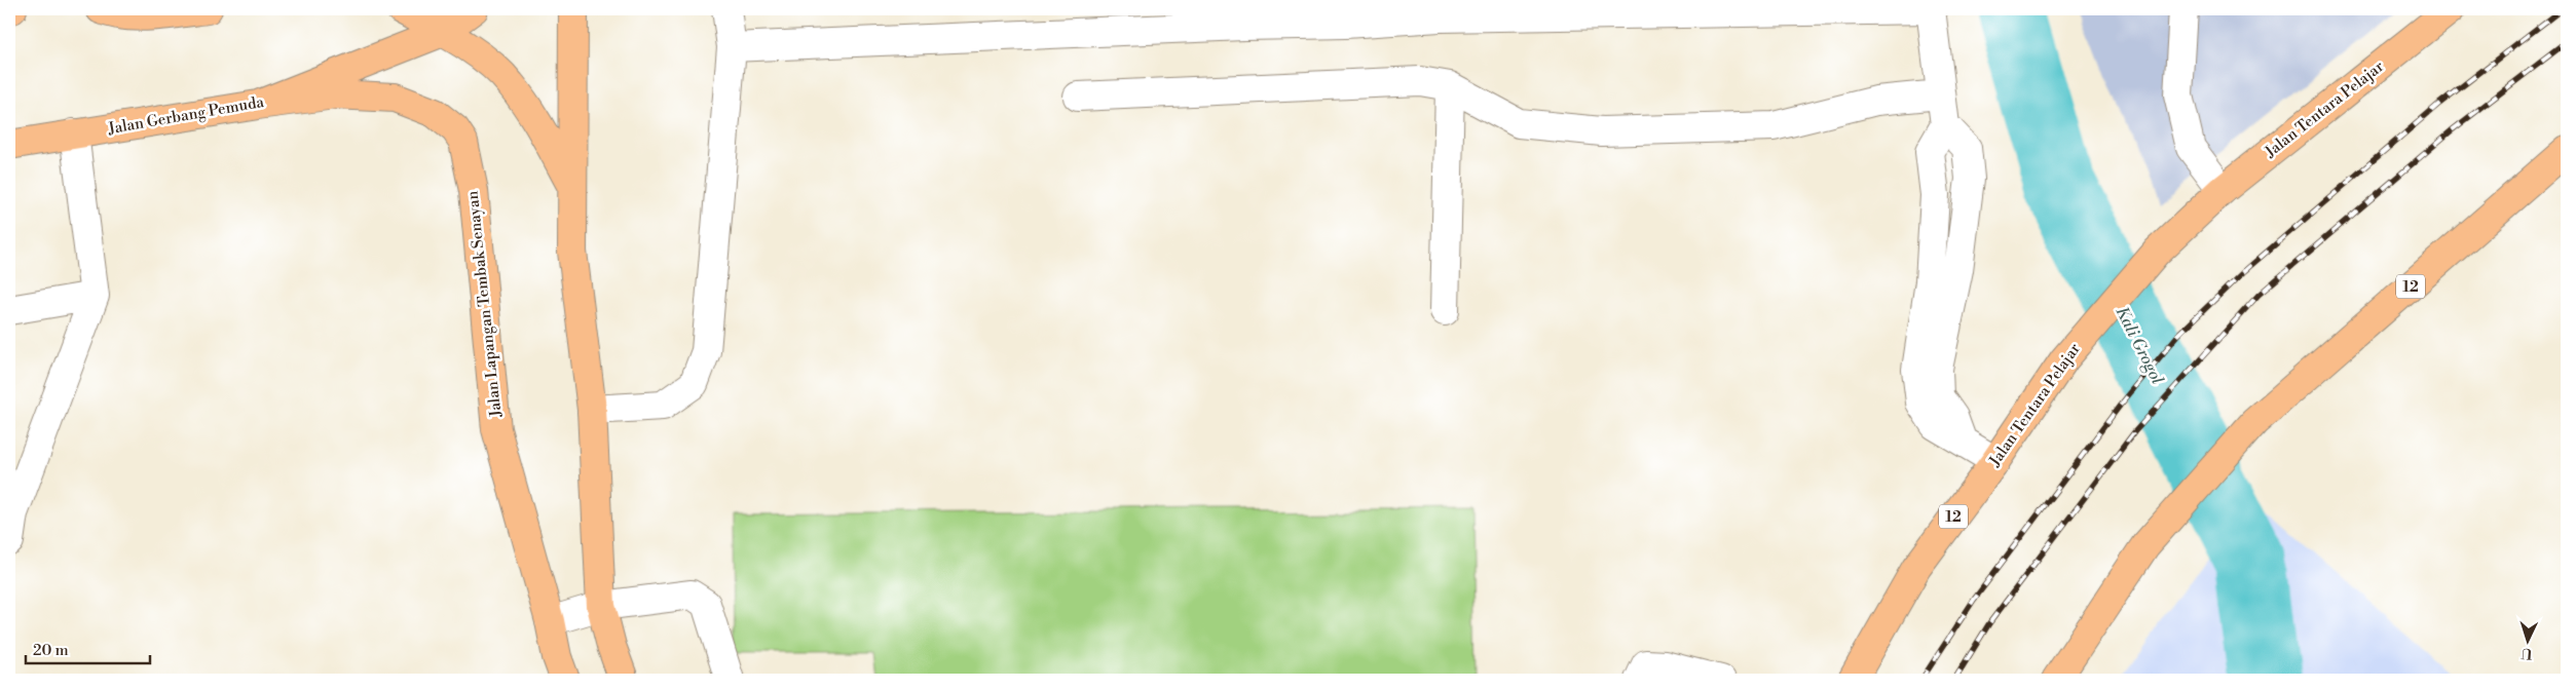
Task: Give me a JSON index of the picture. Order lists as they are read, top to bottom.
{
  "streets": {
    "main road": [
      "Jalan Tentara Pelajar",
      "Jalan Gerbang Pemuda",
      "12",
      "Jalan Lapangan Tembak Senayan"
    ]
  },
  "crossings": [
    ["Jalan Gerbang Pemuda", "Jalan Lapangan Tembak Senayan"]
  ],
  "water": ["Kali Grogol"],
  "scale_bar": "20 m",
  "north": "bottom"
}
